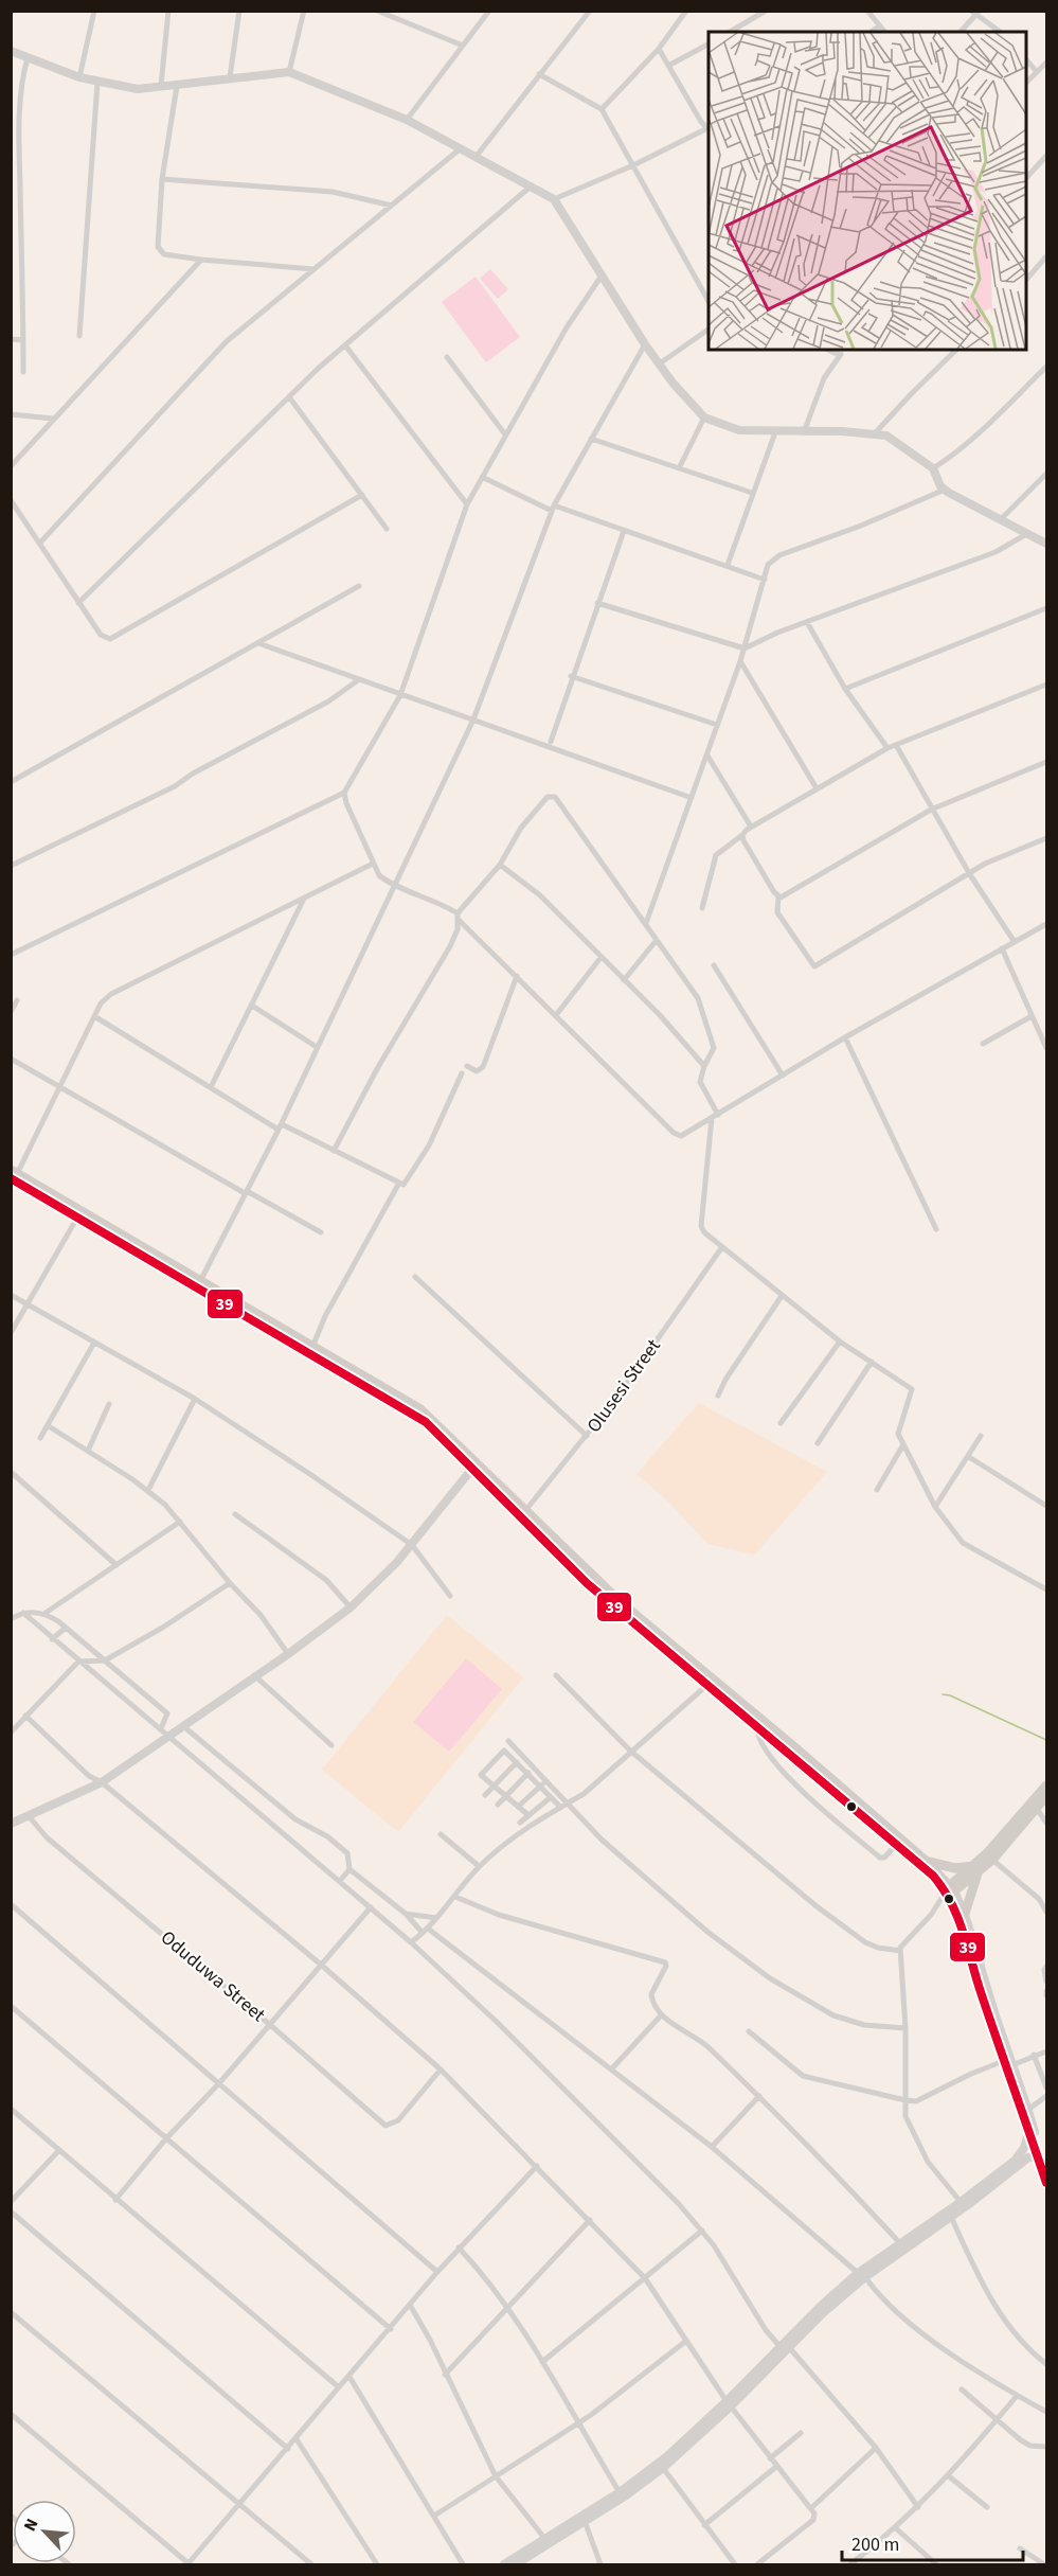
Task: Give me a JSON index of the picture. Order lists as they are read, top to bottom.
{
  "streets": {
    "street": ["Olusesi Street", "Oduduwa Street"]
  },
  "lines": ["transit line 39"],
  "scale_bar": "200 m",
  "north": "top left"
}
